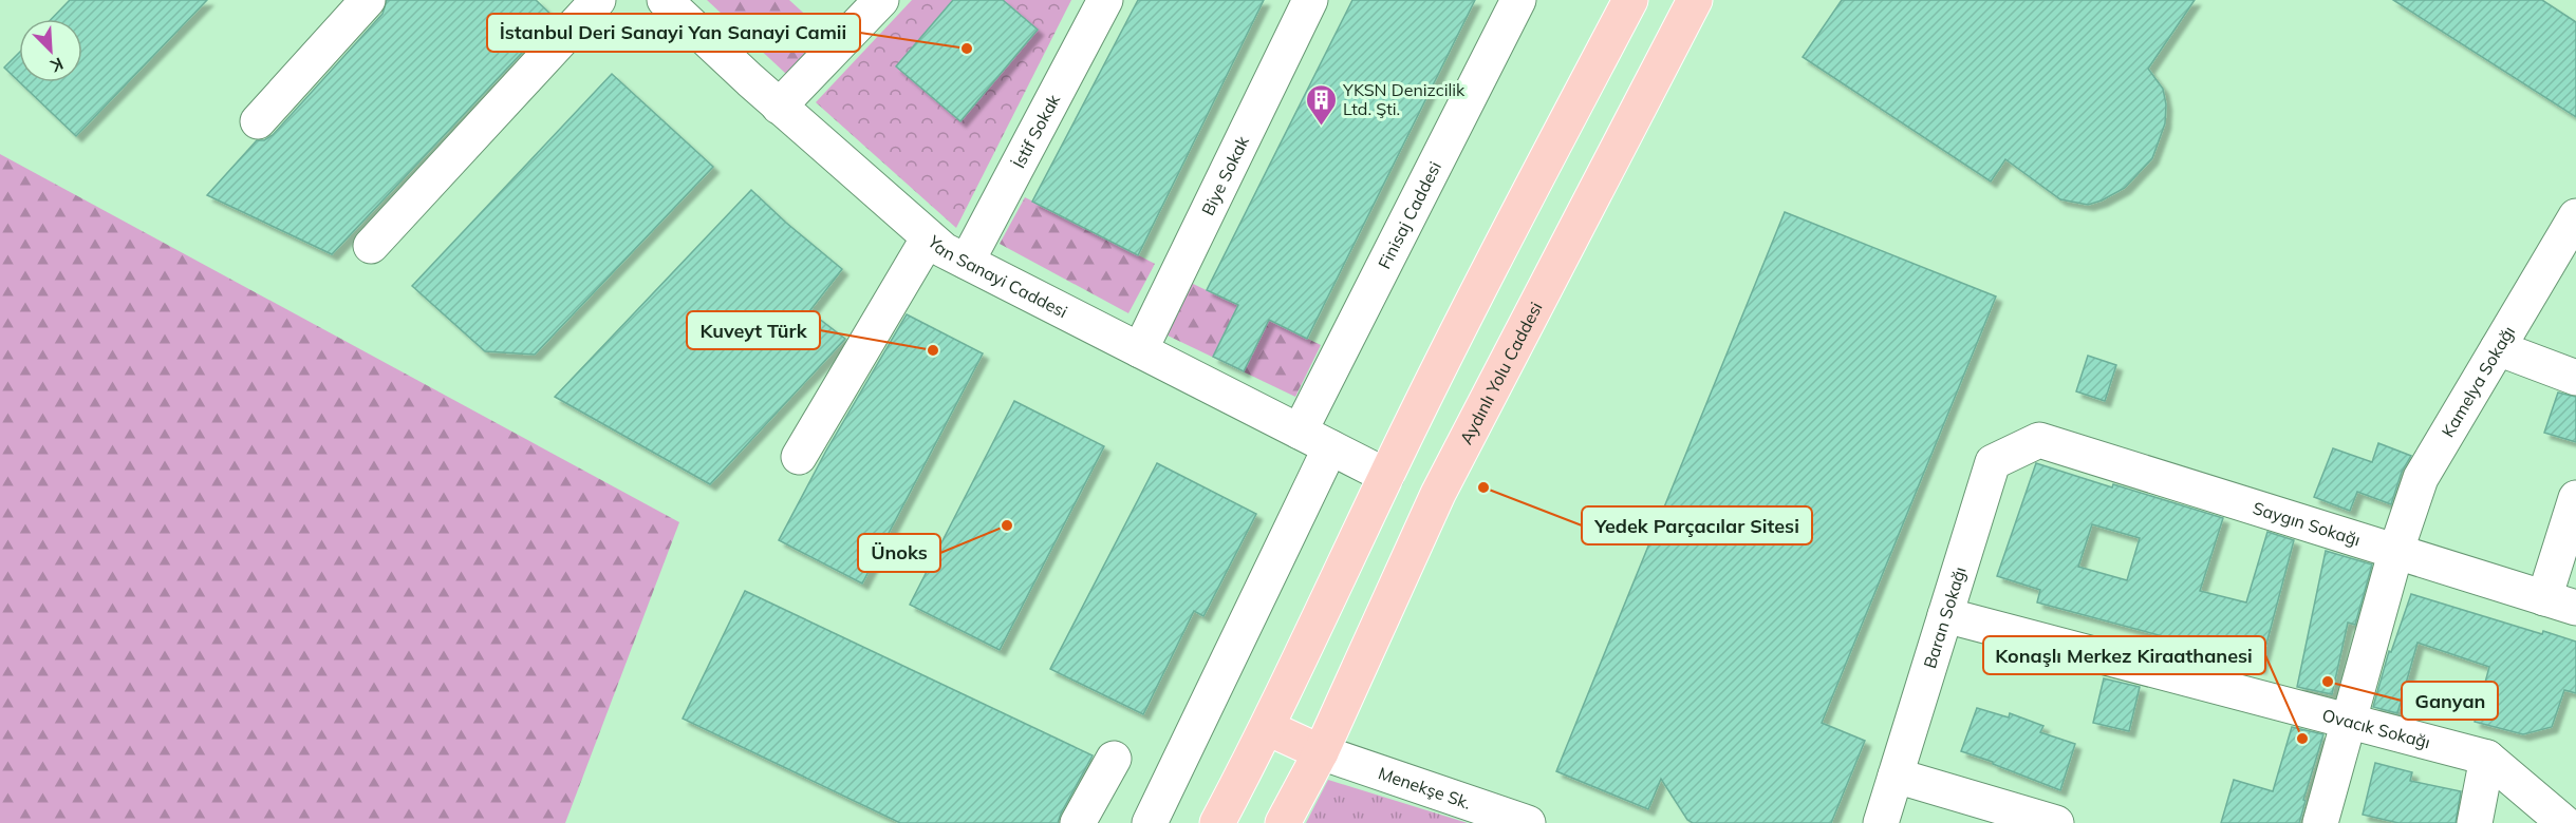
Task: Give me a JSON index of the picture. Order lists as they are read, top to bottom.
{
  "streets": {
    "main road": ["Aydınlı Yolu Caddesi"],
    "street": [
      "İstif Sokak",
      "Biye Sokak",
      "Finisaj Caddesi",
      "Yan Sanayi Caddesi",
      "Kamelya Sokağı",
      "Saygın Sokağı",
      "Baran Sokağı",
      "Ovacık Sokağı",
      "Menekşe Sk."
    ]
  },
  "crossings": [
    ["İstif Sokak", "Yan Sanayi Caddesi"],
    ["Biye Sokak", "Yan Sanayi Caddesi"],
    ["Finisaj Caddesi", "Yan Sanayi Caddesi"],
    ["Aydınlı Yolu Caddesi", "Menekşe Sk."],
    ["Kamelya Sokağı", "Saygın Sokağı"],
    ["Kamelya Sokağı", "Ovacık Sokağı"],
    ["Saygın Sokağı", "Baran Sokağı"],
    ["Baran Sokağı", "Ovacık Sokağı"]
  ],
  "places": {
    "other": [
      "İstanbul Deri Sanayi Yan Sanayi Camii",
      "Kuveyt Türk",
      "Yedek Parçacılar Sitesi",
      "Ünoks",
      "Ganyan",
      "Konaşlı Merkez Kiraathanesi"
    ],
    "building": ["YKSN Denizcilik Ltd. Şti."]
  },
  "north": "bottom right"
}
